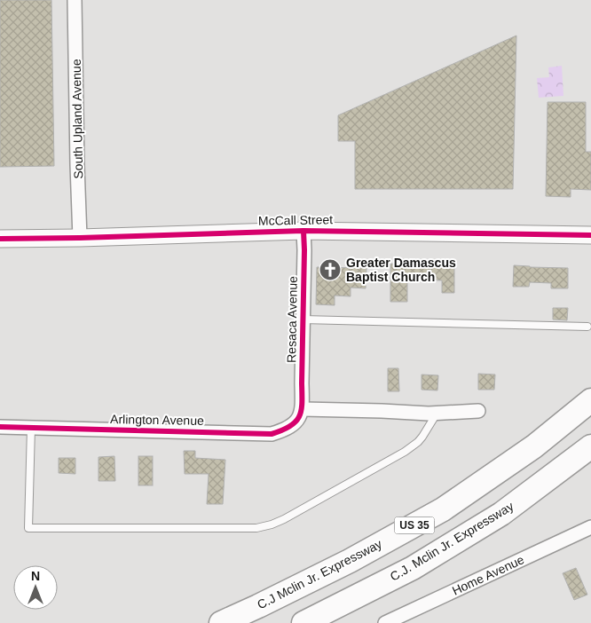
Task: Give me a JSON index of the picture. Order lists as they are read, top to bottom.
{
  "streets": {
    "highway": ["US 35", "C.J. Mclin Jr. Expressway", "C.J Mclin Jr. Expressway"],
    "street": [
      "South Upland Avenue",
      "McCall Street",
      "Resaca Avenue",
      "Arlington Avenue",
      "Home Avenue"
    ]
  },
  "crossings": [
    ["South Upland Avenue", "McCall Street"],
    ["McCall Street", "Resaca Avenue"],
    ["Resaca Avenue", "Arlington Avenue"]
  ],
  "places": {
    "church": ["Greater Damascus Baptist Church"]
  },
  "north": "top"
}
